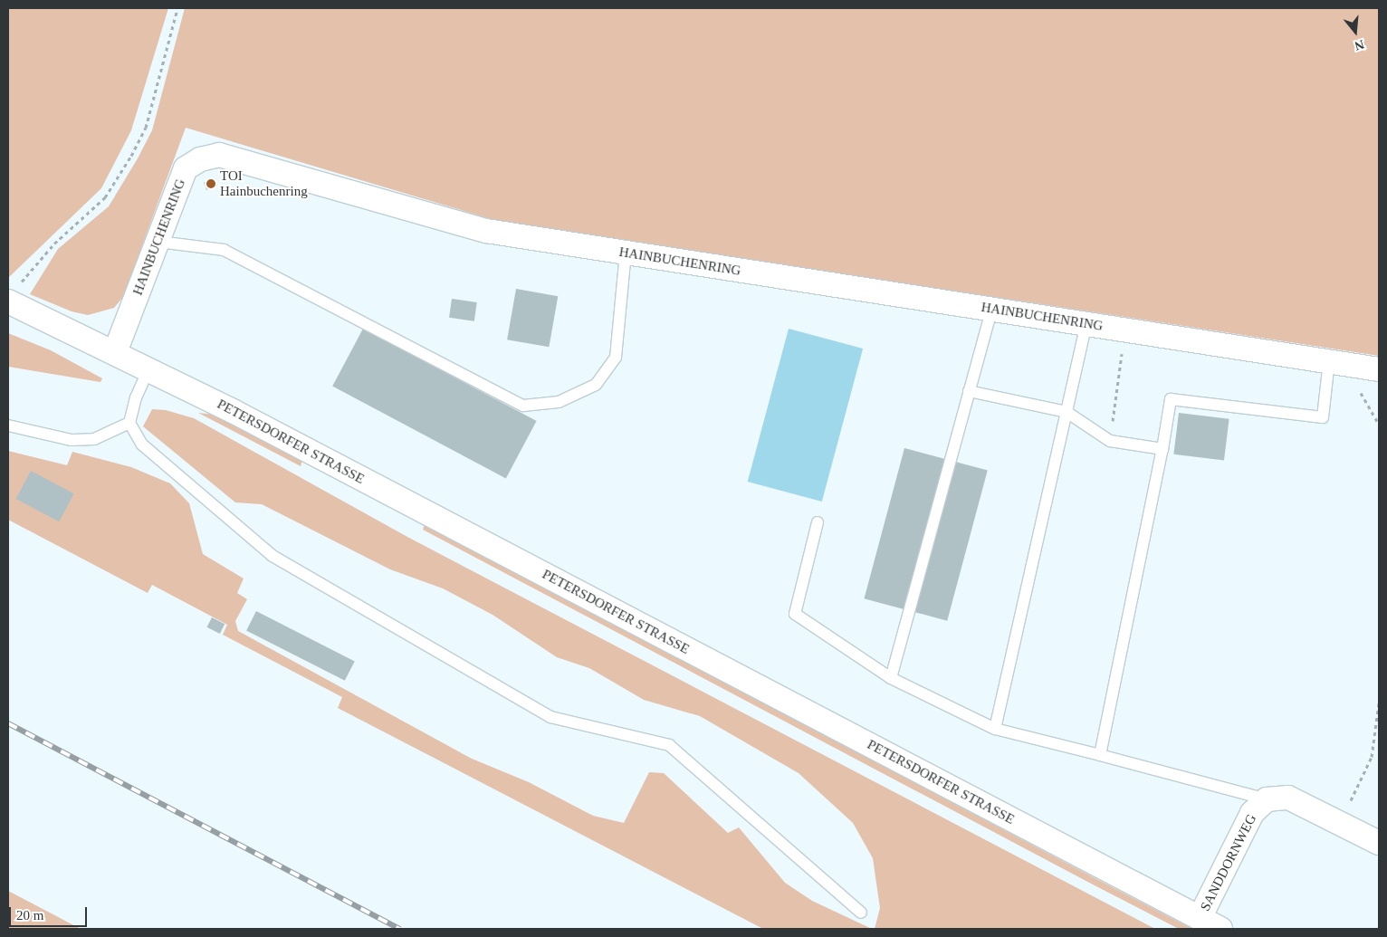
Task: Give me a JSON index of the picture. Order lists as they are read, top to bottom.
{
  "streets": {
    "street": ["HAINBUCHENRING", "PETERSDORFER STRASSE", "SANDDORNWEG"]
  },
  "crossings": [
    ["HAINBUCHENRING", "PETERSDORFER STRASSE"],
    ["PETERSDORFER STRASSE", "SANDDORNWEG"]
  ],
  "places": ["TOI Hainbuchenring"],
  "scale_bar": "20 m",
  "north": "bottom"
}
